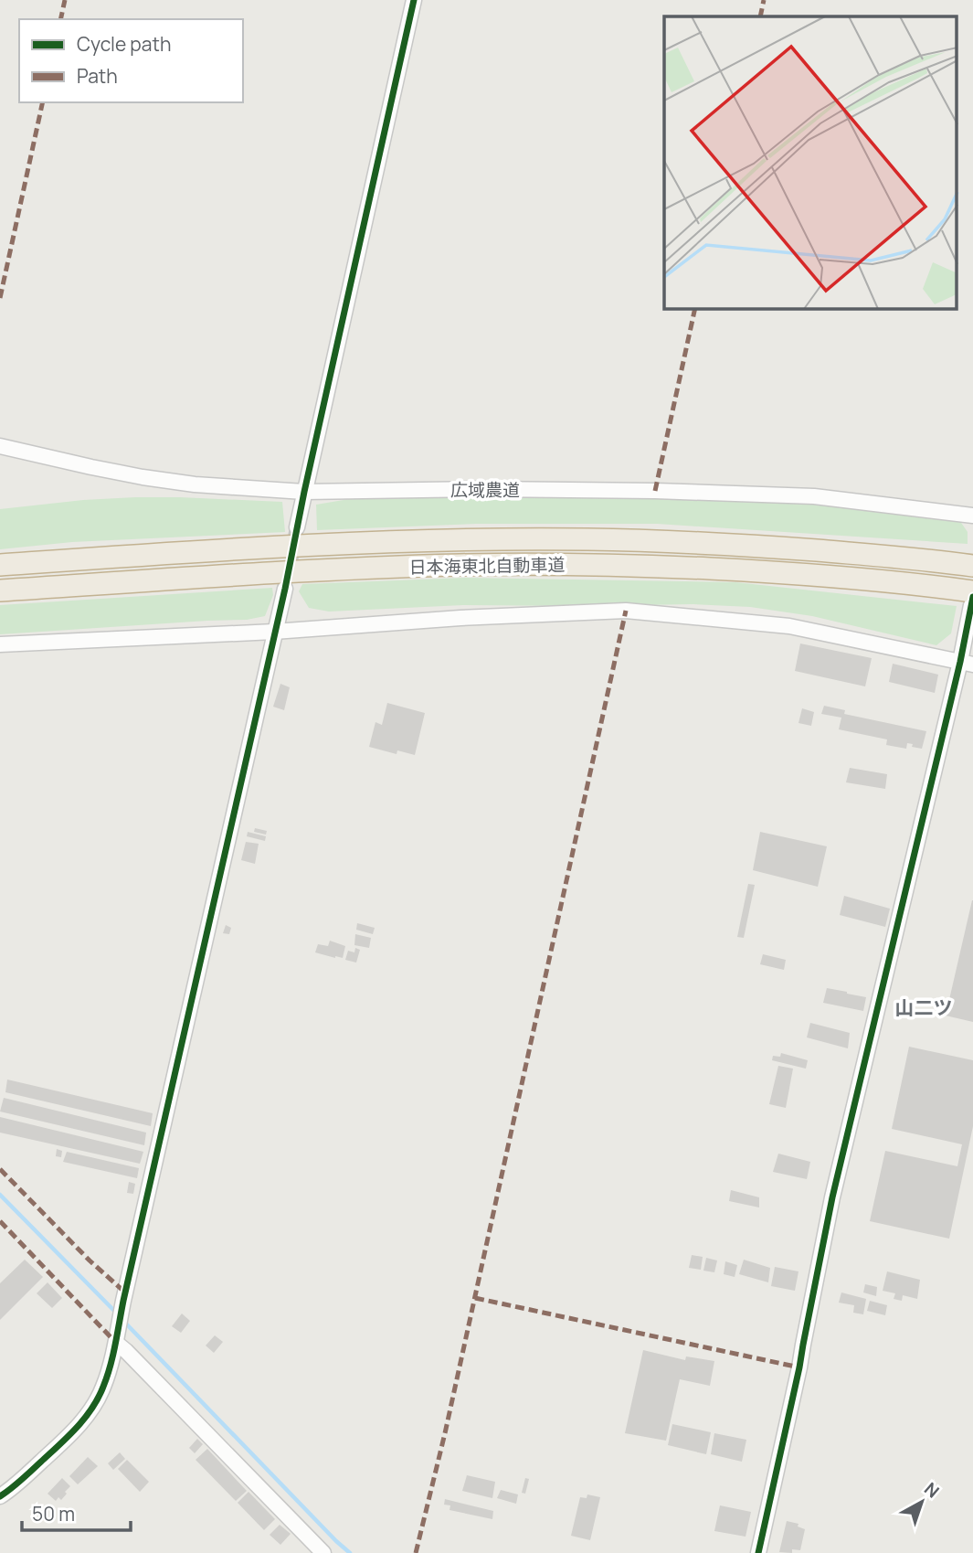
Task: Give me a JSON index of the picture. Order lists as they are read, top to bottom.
{
  "streets": {
    "highway": ["日本海東北自動車道"],
    "street": ["広域農道"]
  },
  "districts": ["山二ツ"],
  "legend": ["Cycle path", "Path"],
  "scale_bar": "50 m",
  "north": "top right"
}
